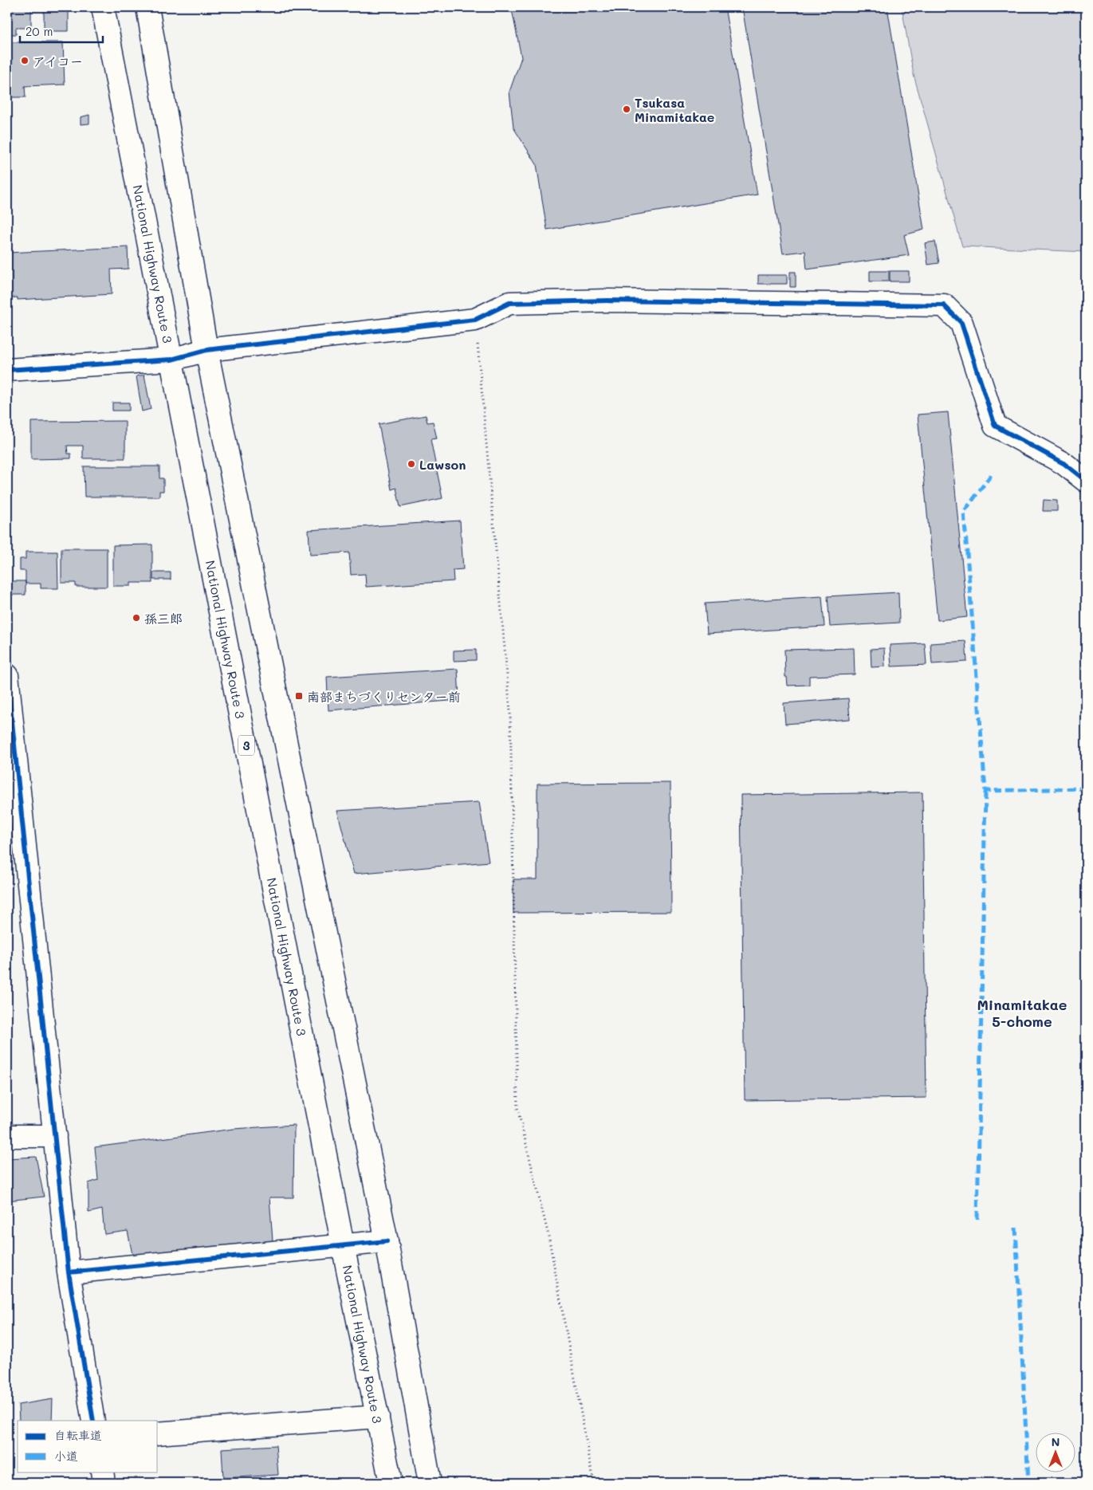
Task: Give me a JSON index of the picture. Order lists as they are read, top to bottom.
{
  "streets": {
    "main road": ["National Highway Route 3", "3"]
  },
  "districts": ["Minamitakae 5-chome"],
  "places": {
    "other": [
      "アイコー",
      "Tsukasa Minamitakae",
      "Lawson",
      "孫三郎"
    ],
    "transit": ["南部まちづくりセンター前"]
  },
  "legend": ["自転車道", "小道"],
  "scale_bar": "20 m",
  "north": "top"
}
